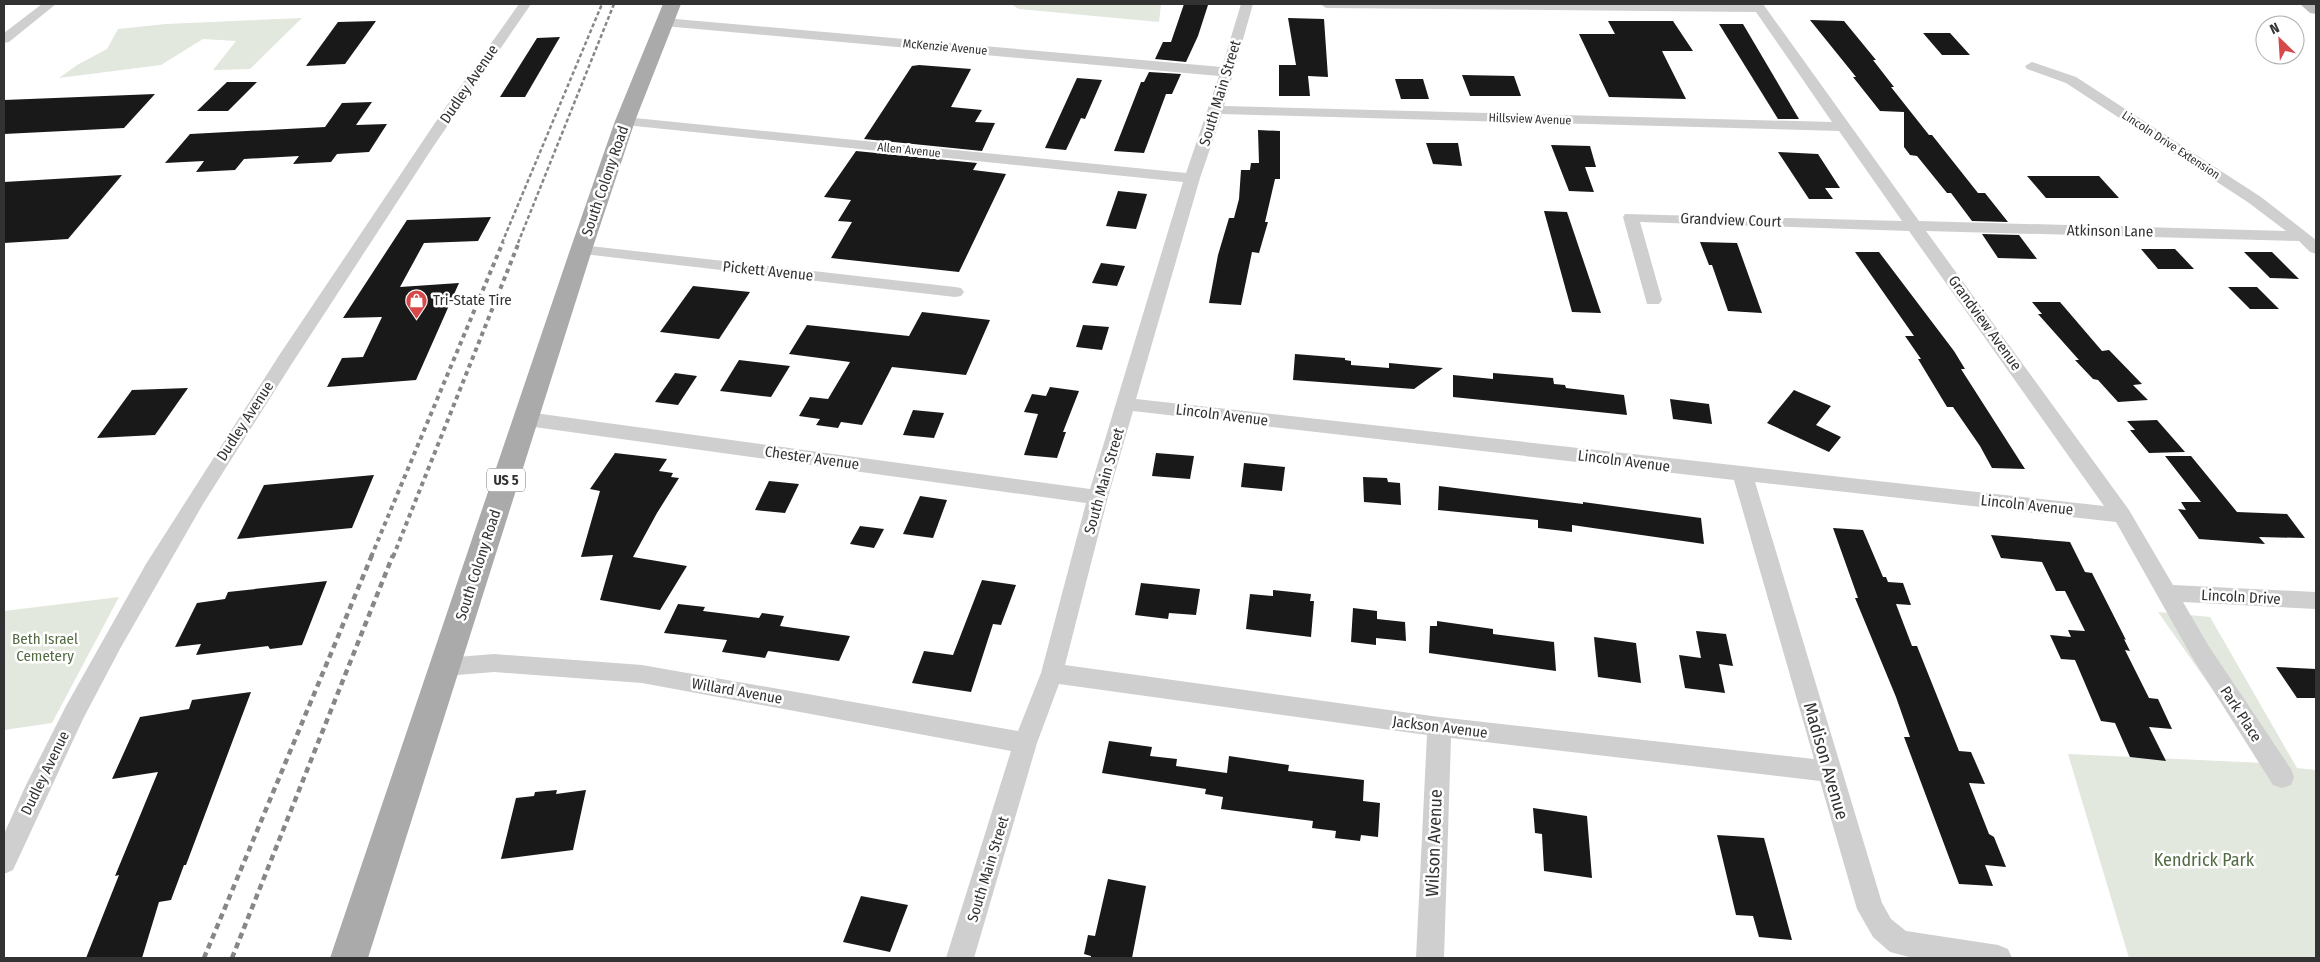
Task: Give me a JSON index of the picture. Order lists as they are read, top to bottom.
{
  "streets": {
    "main road": ["South Colony Road", "US 5"],
    "street": [
      "McKenzie Avenue",
      "Dudley Avenue",
      "South Main Street",
      "Hillsview Avenue",
      "Lincoln Drive Extension",
      "Allen Avenue",
      "Grandview Court",
      "Atkinson Lane",
      "Pickett Avenue",
      "Grandview Avenue",
      "Lincoln Avenue",
      "Chester Avenue",
      "Lincoln Drive",
      "Willard Avenue",
      "Park Place",
      "Jackson Avenue",
      "Madison Avenue",
      "Wilson Avenue"
    ]
  },
  "crossings": [
    ["McKenzie Avenue", "South Main Street"],
    ["McKenzie Avenue", "South Colony Road"],
    ["South Main Street", "Hillsview Avenue"],
    ["South Main Street", "Allen Avenue"],
    ["South Main Street", "Lincoln Avenue"],
    ["South Main Street", "Chester Avenue"],
    ["South Main Street", "Willard Avenue"],
    ["South Main Street", "Jackson Avenue"],
    ["Hillsview Avenue", "Grandview Avenue"],
    ["Lincoln Drive Extension", "Atkinson Lane"],
    ["Allen Avenue", "South Colony Road"],
    ["South Colony Road", "Pickett Avenue"],
    ["South Colony Road", "Chester Avenue"],
    ["South Colony Road", "Willard Avenue"],
    ["Grandview Court", "Atkinson Lane"],
    ["Grandview Court", "Grandview Avenue"],
    ["Atkinson Lane", "Grandview Avenue"],
    ["Grandview Avenue", "Lincoln Avenue"],
    ["Grandview Avenue", "Lincoln Drive"],
    ["Grandview Avenue", "Park Place"],
    ["Lincoln Avenue", "Madison Avenue"],
    ["Jackson Avenue", "Madison Avenue"],
    ["Jackson Avenue", "Wilson Avenue"]
  ],
  "parks": ["Beth Israel Cemetery", "Kendrick Park"],
  "places": {
    "shop": ["Tri-State Tire"]
  },
  "north": "top left"
}
